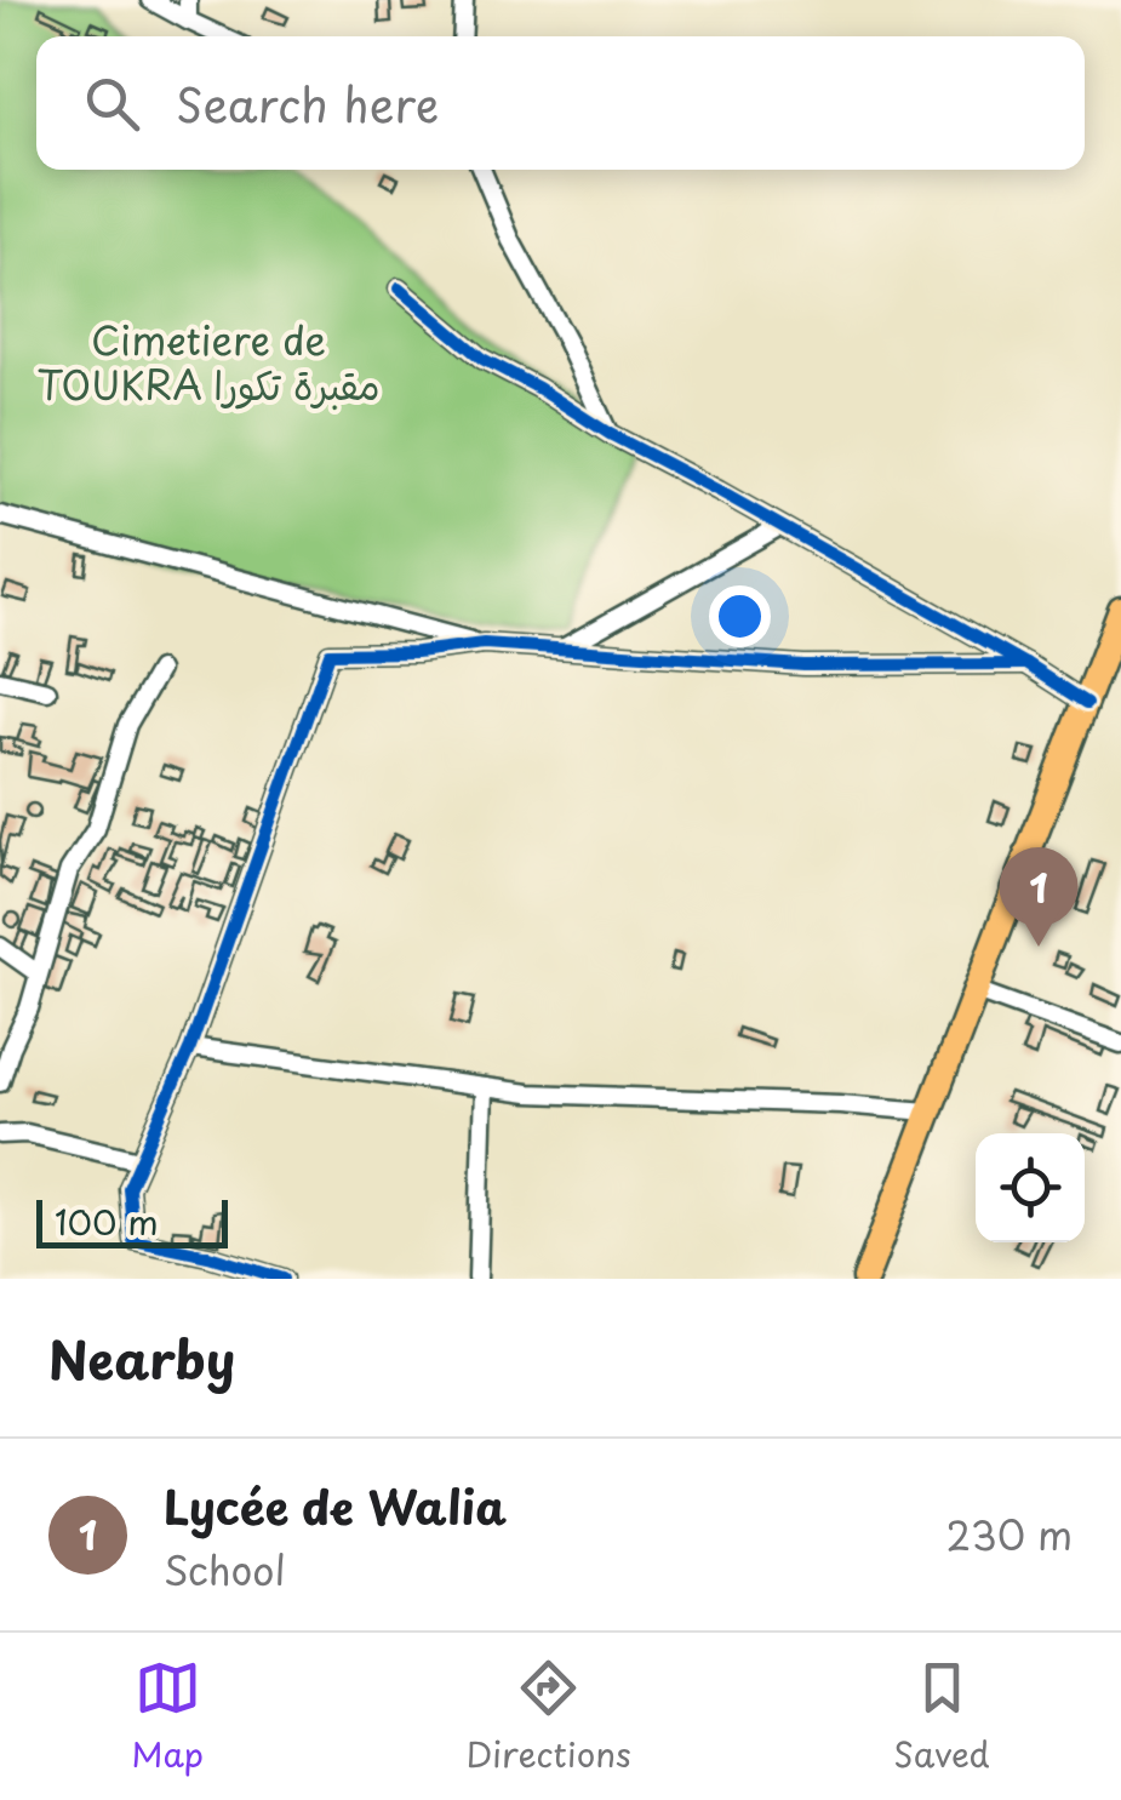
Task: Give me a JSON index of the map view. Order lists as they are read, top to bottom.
{
  "parks": ["Cimetiere de TOUKRA مقبرة تكورا"],
  "scale_bar": "100 m",
  "page": {
    "search": "Search here",
    "pins": "1",
    "scale": "100 m",
    "heading": "Nearby",
    "list": [
      {
        "mark": "1",
        "name": "Lycée de Walia",
        "note": "School",
        "value": "230 m"
      }
    ],
    "nav": ["Map", "Directions", "Saved"]
  }
}
